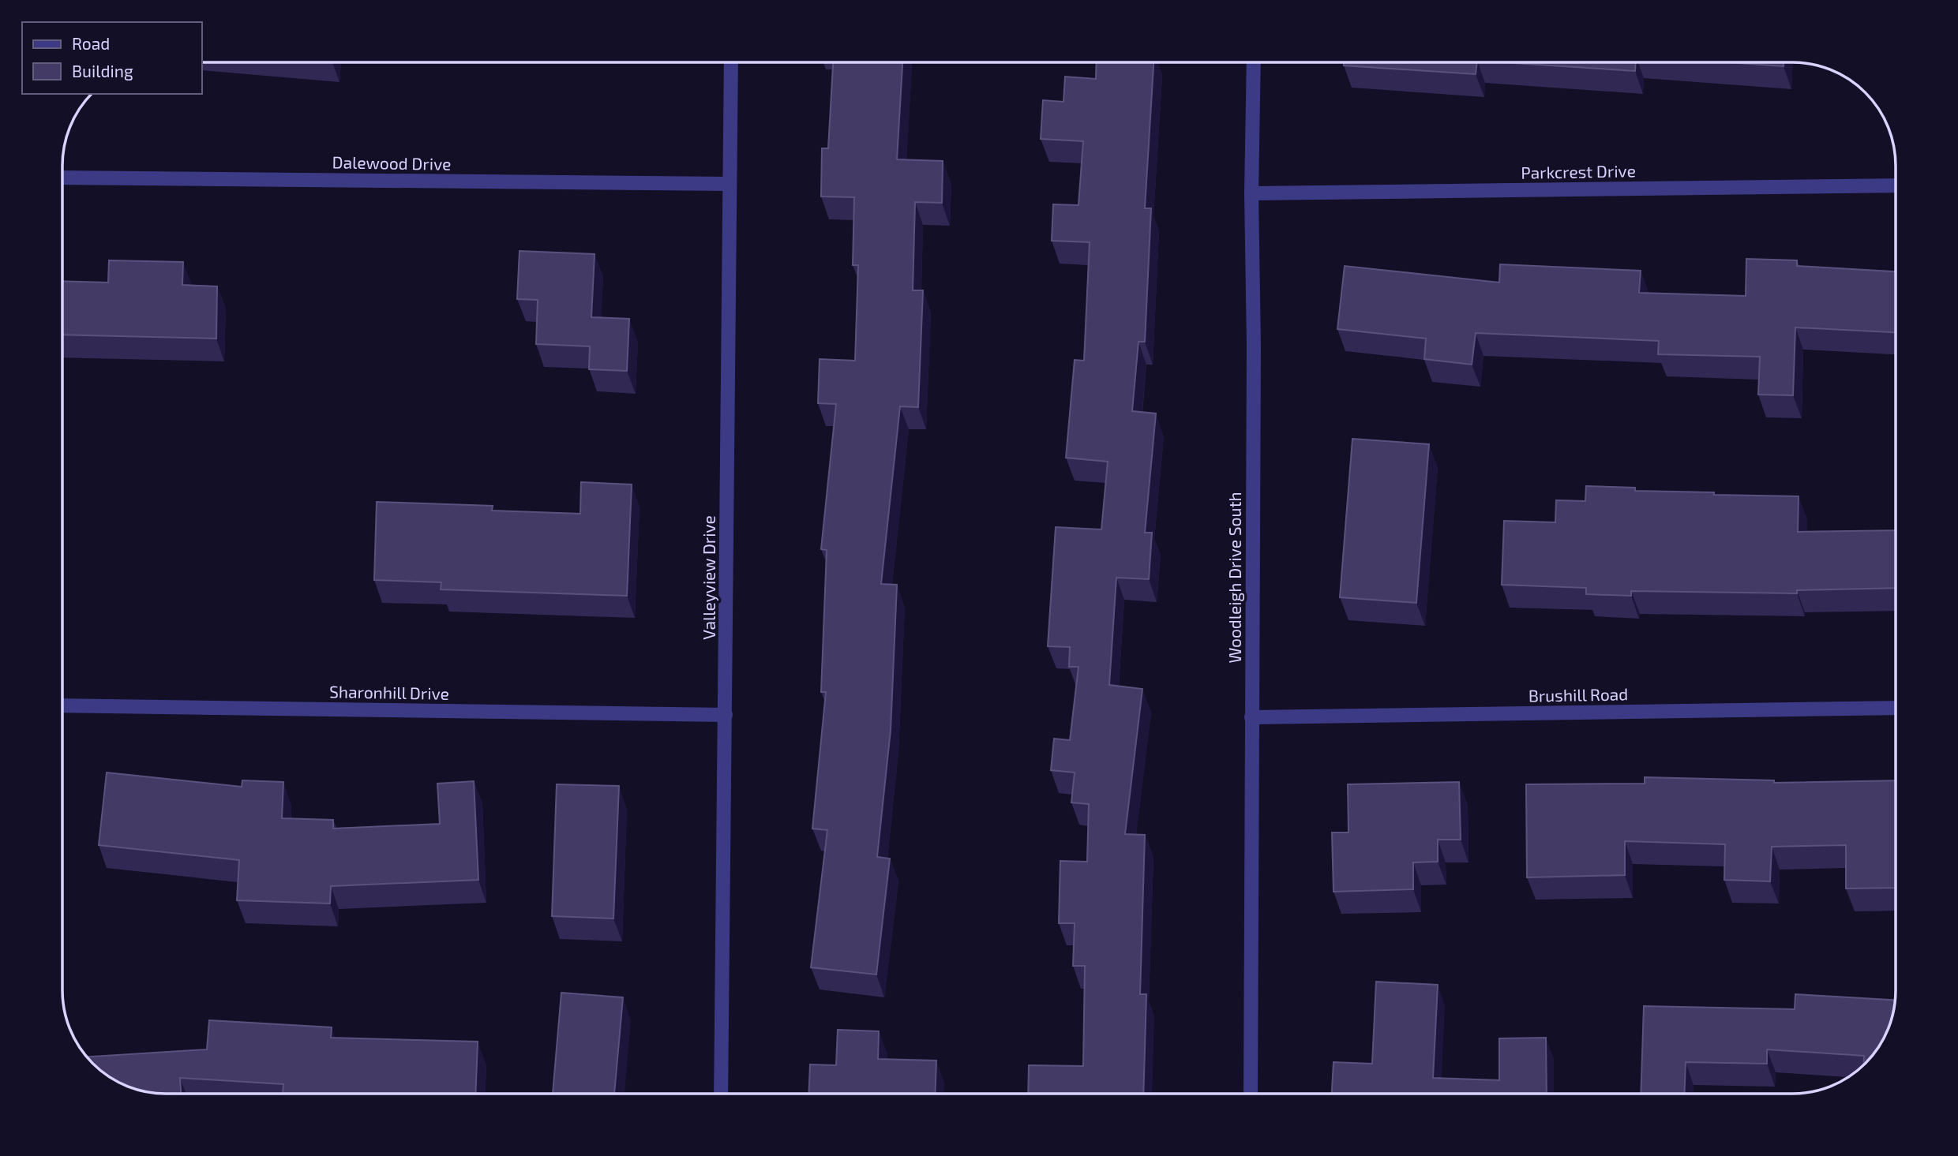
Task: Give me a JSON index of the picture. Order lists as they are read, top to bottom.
{
  "streets": {
    "street": [
      "Dalewood Drive",
      "Parkcrest Drive",
      "Valleyview Drive",
      "Woodleigh Drive South",
      "Sharonhill Drive",
      "Brushill Road"
    ]
  },
  "crossings": [
    ["Dalewood Drive", "Valleyview Drive"],
    ["Parkcrest Drive", "Woodleigh Drive South"],
    ["Valleyview Drive", "Sharonhill Drive"],
    ["Woodleigh Drive South", "Brushill Road"]
  ],
  "legend": ["Road", "Building"]
}
